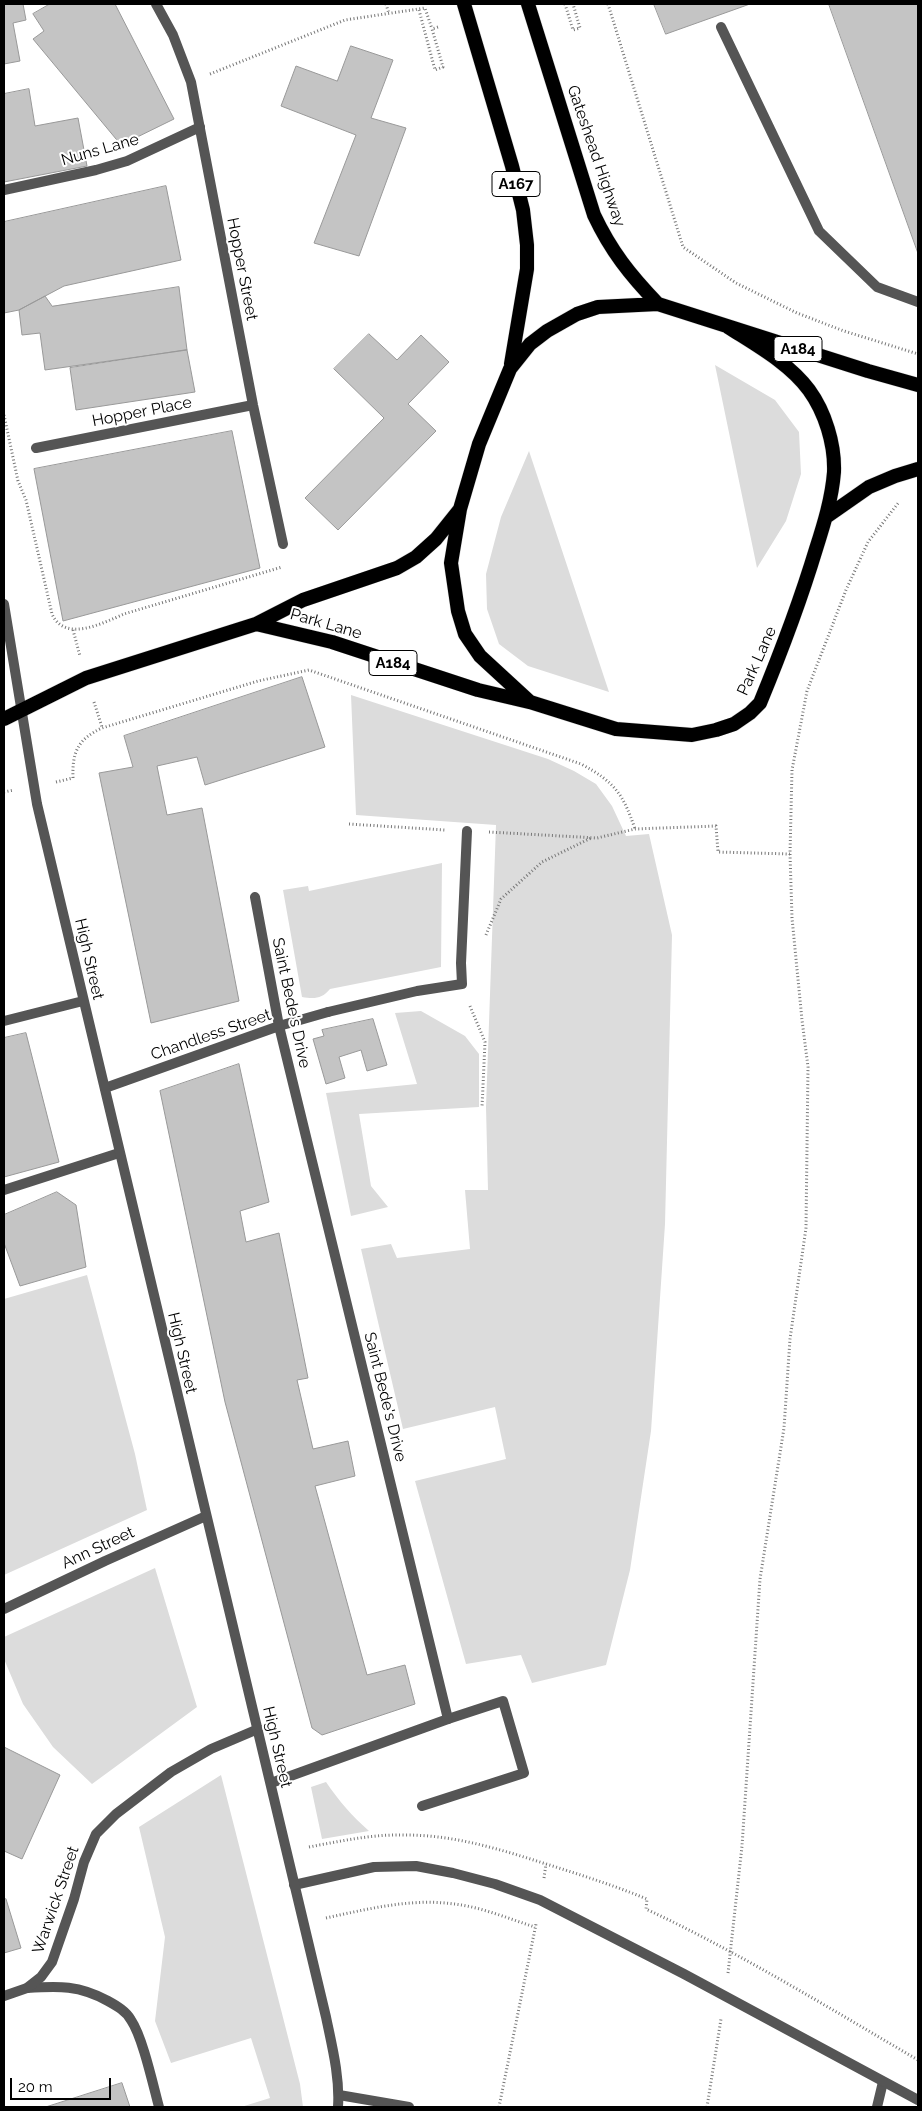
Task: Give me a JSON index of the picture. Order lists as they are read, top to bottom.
{
  "streets": {
    "highway": [
      "Gateshead Highway",
      "A167",
      "A184",
      "Park Lane"
    ],
    "street": [
      "Nuns Lane",
      "Hopper Street",
      "Hopper Place",
      "High Street",
      "Saint Bede's Drive",
      "Chandless Street",
      "Ann Street",
      "Warwick Street"
    ]
  },
  "crossings": [
    ["Nuns Lane", "Hopper Street"],
    ["Gateshead Highway", "Park Lane"],
    ["A167", "Park Lane"],
    ["Hopper Street", "Hopper Place"],
    ["Park Lane", "High Street"],
    ["High Street", "Chandless Street"],
    ["High Street", "Ann Street"],
    ["High Street", "Warwick Street"],
    ["Saint Bede's Drive", "Chandless Street"]
  ],
  "scale_bar": "20 m"
}
